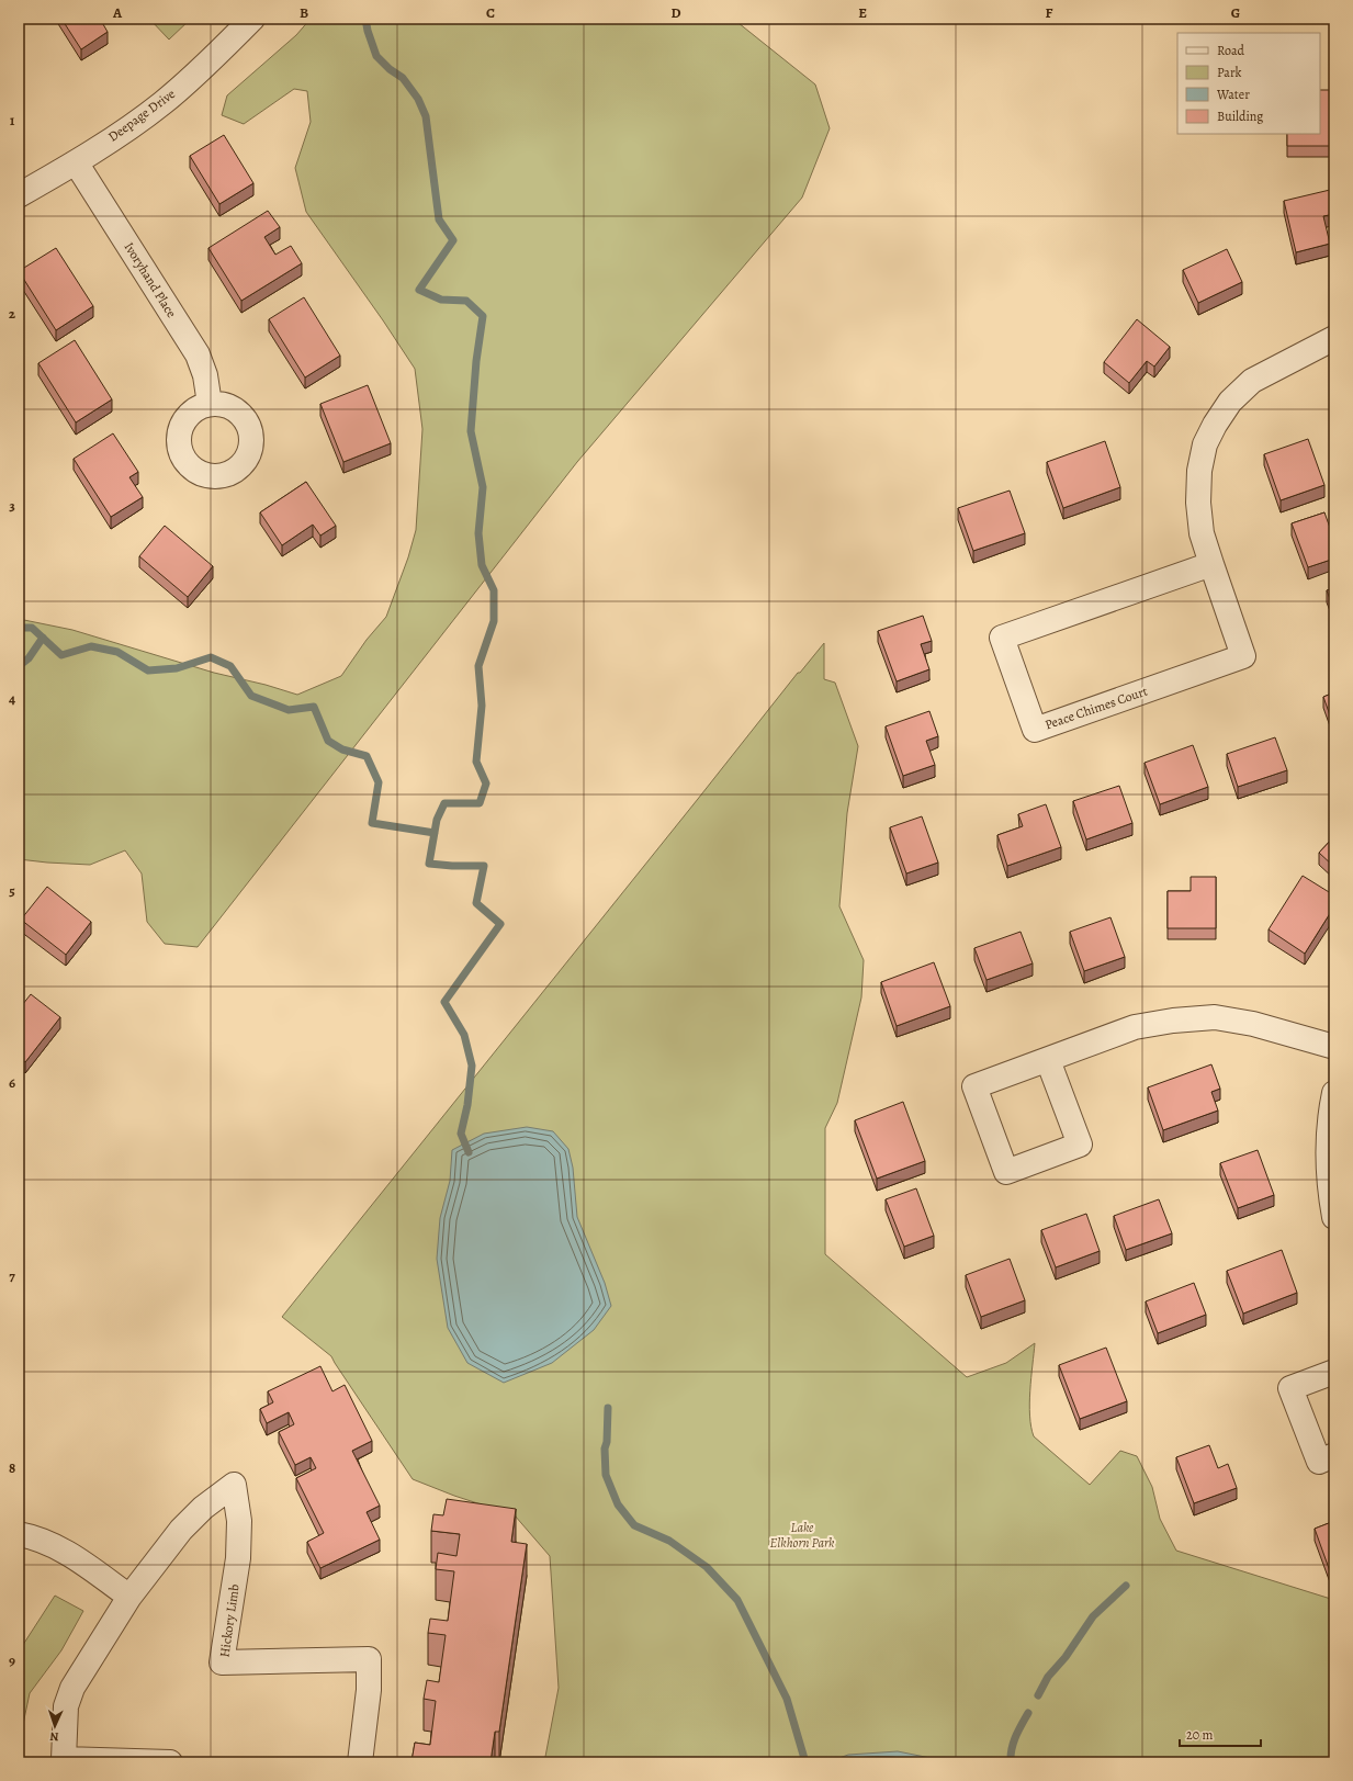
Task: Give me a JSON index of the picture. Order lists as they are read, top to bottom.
{
  "streets": {
    "street": [
      "Deepage Drive",
      "Ivoryhand Place",
      "Peace Chimes Court",
      "Hickory Limb"
    ]
  },
  "crossings": [
    ["Deepage Drive", "Ivoryhand Place"]
  ],
  "parks": ["Lake Elkhorn Park"],
  "legend": [
    "Road",
    "Park",
    "Water",
    "Building"
  ],
  "scale_bar": "20 m",
  "north": "bottom",
  "grid": {
    "columns": [
      "A",
      "B",
      "C",
      "D",
      "E",
      "F",
      "G"
    ],
    "rows": [
      "1",
      "2",
      "3",
      "4",
      "5",
      "6",
      "7",
      "8",
      "9"
    ]
  }
}
